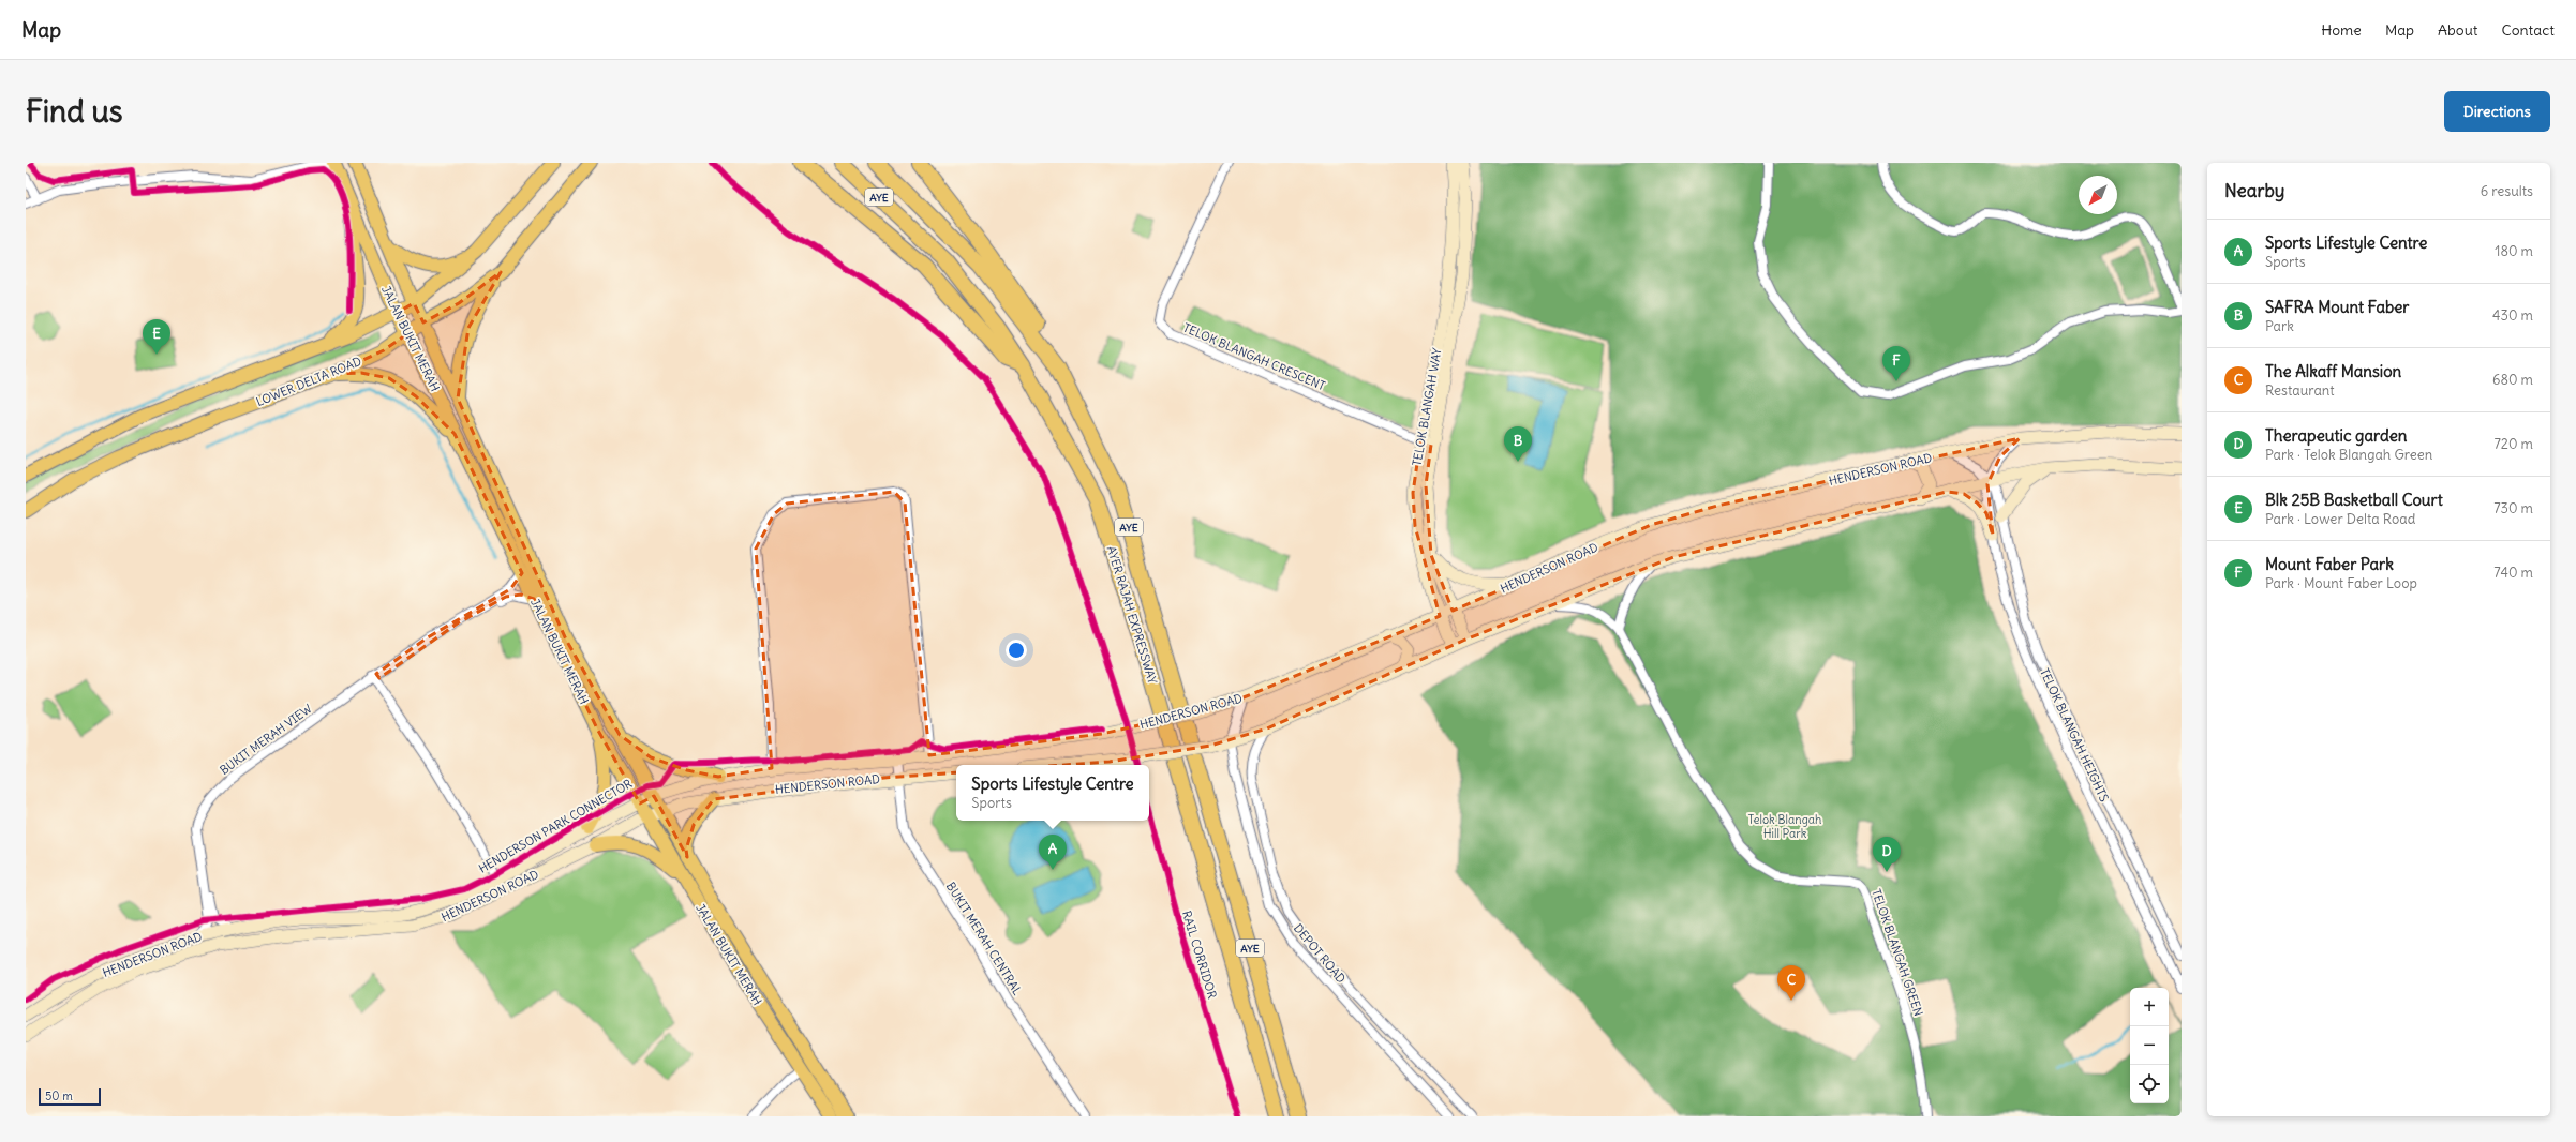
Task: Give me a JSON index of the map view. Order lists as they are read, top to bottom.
{
  "streets": {
    "highway": ["AYE", "AYER RAJAH EXPRESSWAY"],
    "main road": [
      "JALAN BUKIT MERAH",
      "LOWER DELTA ROAD",
      "TELOK BLANGAH WAY",
      "HENDERSON ROAD"
    ],
    "street": [
      "TELOK BLANGAH CRESCENT",
      "TELOK BLANGAH HEIGHTS",
      "BUKIT MERAH VIEW",
      "BUKIT MERAH CENTRAL",
      "TELOK BLANGAH GREEN",
      "DEPOT ROAD"
    ],
    "cycle path": ["HENDERSON PARK CONNECTOR", "RAIL CORRIDOR"]
  },
  "crossings": [
    ["JALAN BUKIT MERAH", "LOWER DELTA ROAD"],
    ["JALAN BUKIT MERAH", "HENDERSON ROAD"],
    ["JALAN BUKIT MERAH", "BUKIT MERAH VIEW"],
    ["TELOK BLANGAH CRESCENT", "TELOK BLANGAH WAY"],
    ["TELOK BLANGAH WAY", "HENDERSON ROAD"],
    ["HENDERSON ROAD", "TELOK BLANGAH HEIGHTS"],
    ["HENDERSON ROAD", "BUKIT MERAH VIEW"],
    ["HENDERSON ROAD", "BUKIT MERAH CENTRAL"],
    ["HENDERSON ROAD", "DEPOT ROAD"]
  ],
  "parks": ["Telok Blangah Hill Park"],
  "scale_bar": "50 m",
  "north": "bottom left",
  "page": {
    "header": "Map",
    "nav": [
      "Home",
      "Map",
      "About",
      "Contact"
    ],
    "buttons": "Directions",
    "title": "Find us",
    "heading": ["Nearby", "6 results"],
    "list": [
      {
        "mark": "A",
        "name": "Sports Lifestyle Centre",
        "note": "Sports",
        "value": "180 m"
      },
      {
        "mark": "B",
        "name": "SAFRA Mount Faber",
        "note": "Park",
        "value": "430 m"
      },
      {
        "mark": "C",
        "name": "The Alkaff Mansion",
        "note": "Restaurant",
        "value": "680 m"
      },
      {
        "mark": "D",
        "name": "Therapeutic garden",
        "note": "Park · Telok Blangah Green",
        "value": "720 m"
      },
      {
        "mark": "E",
        "name": "Blk 25B Basketball Court",
        "note": "Park · Lower Delta Road",
        "value": "730 m"
      },
      {
        "mark": "F",
        "name": "Mount Faber Park",
        "note": "Park · Mount Faber Loop",
        "value": "740 m"
      }
    ],
    "pins": [
      "E",
      "F",
      "B",
      "A",
      "D",
      "C"
    ],
    "popup": ["Sports Lifestyle Centre", "Sports"],
    "map_buttons": ["+", "−"],
    "scale": "50 m"
  }
}
